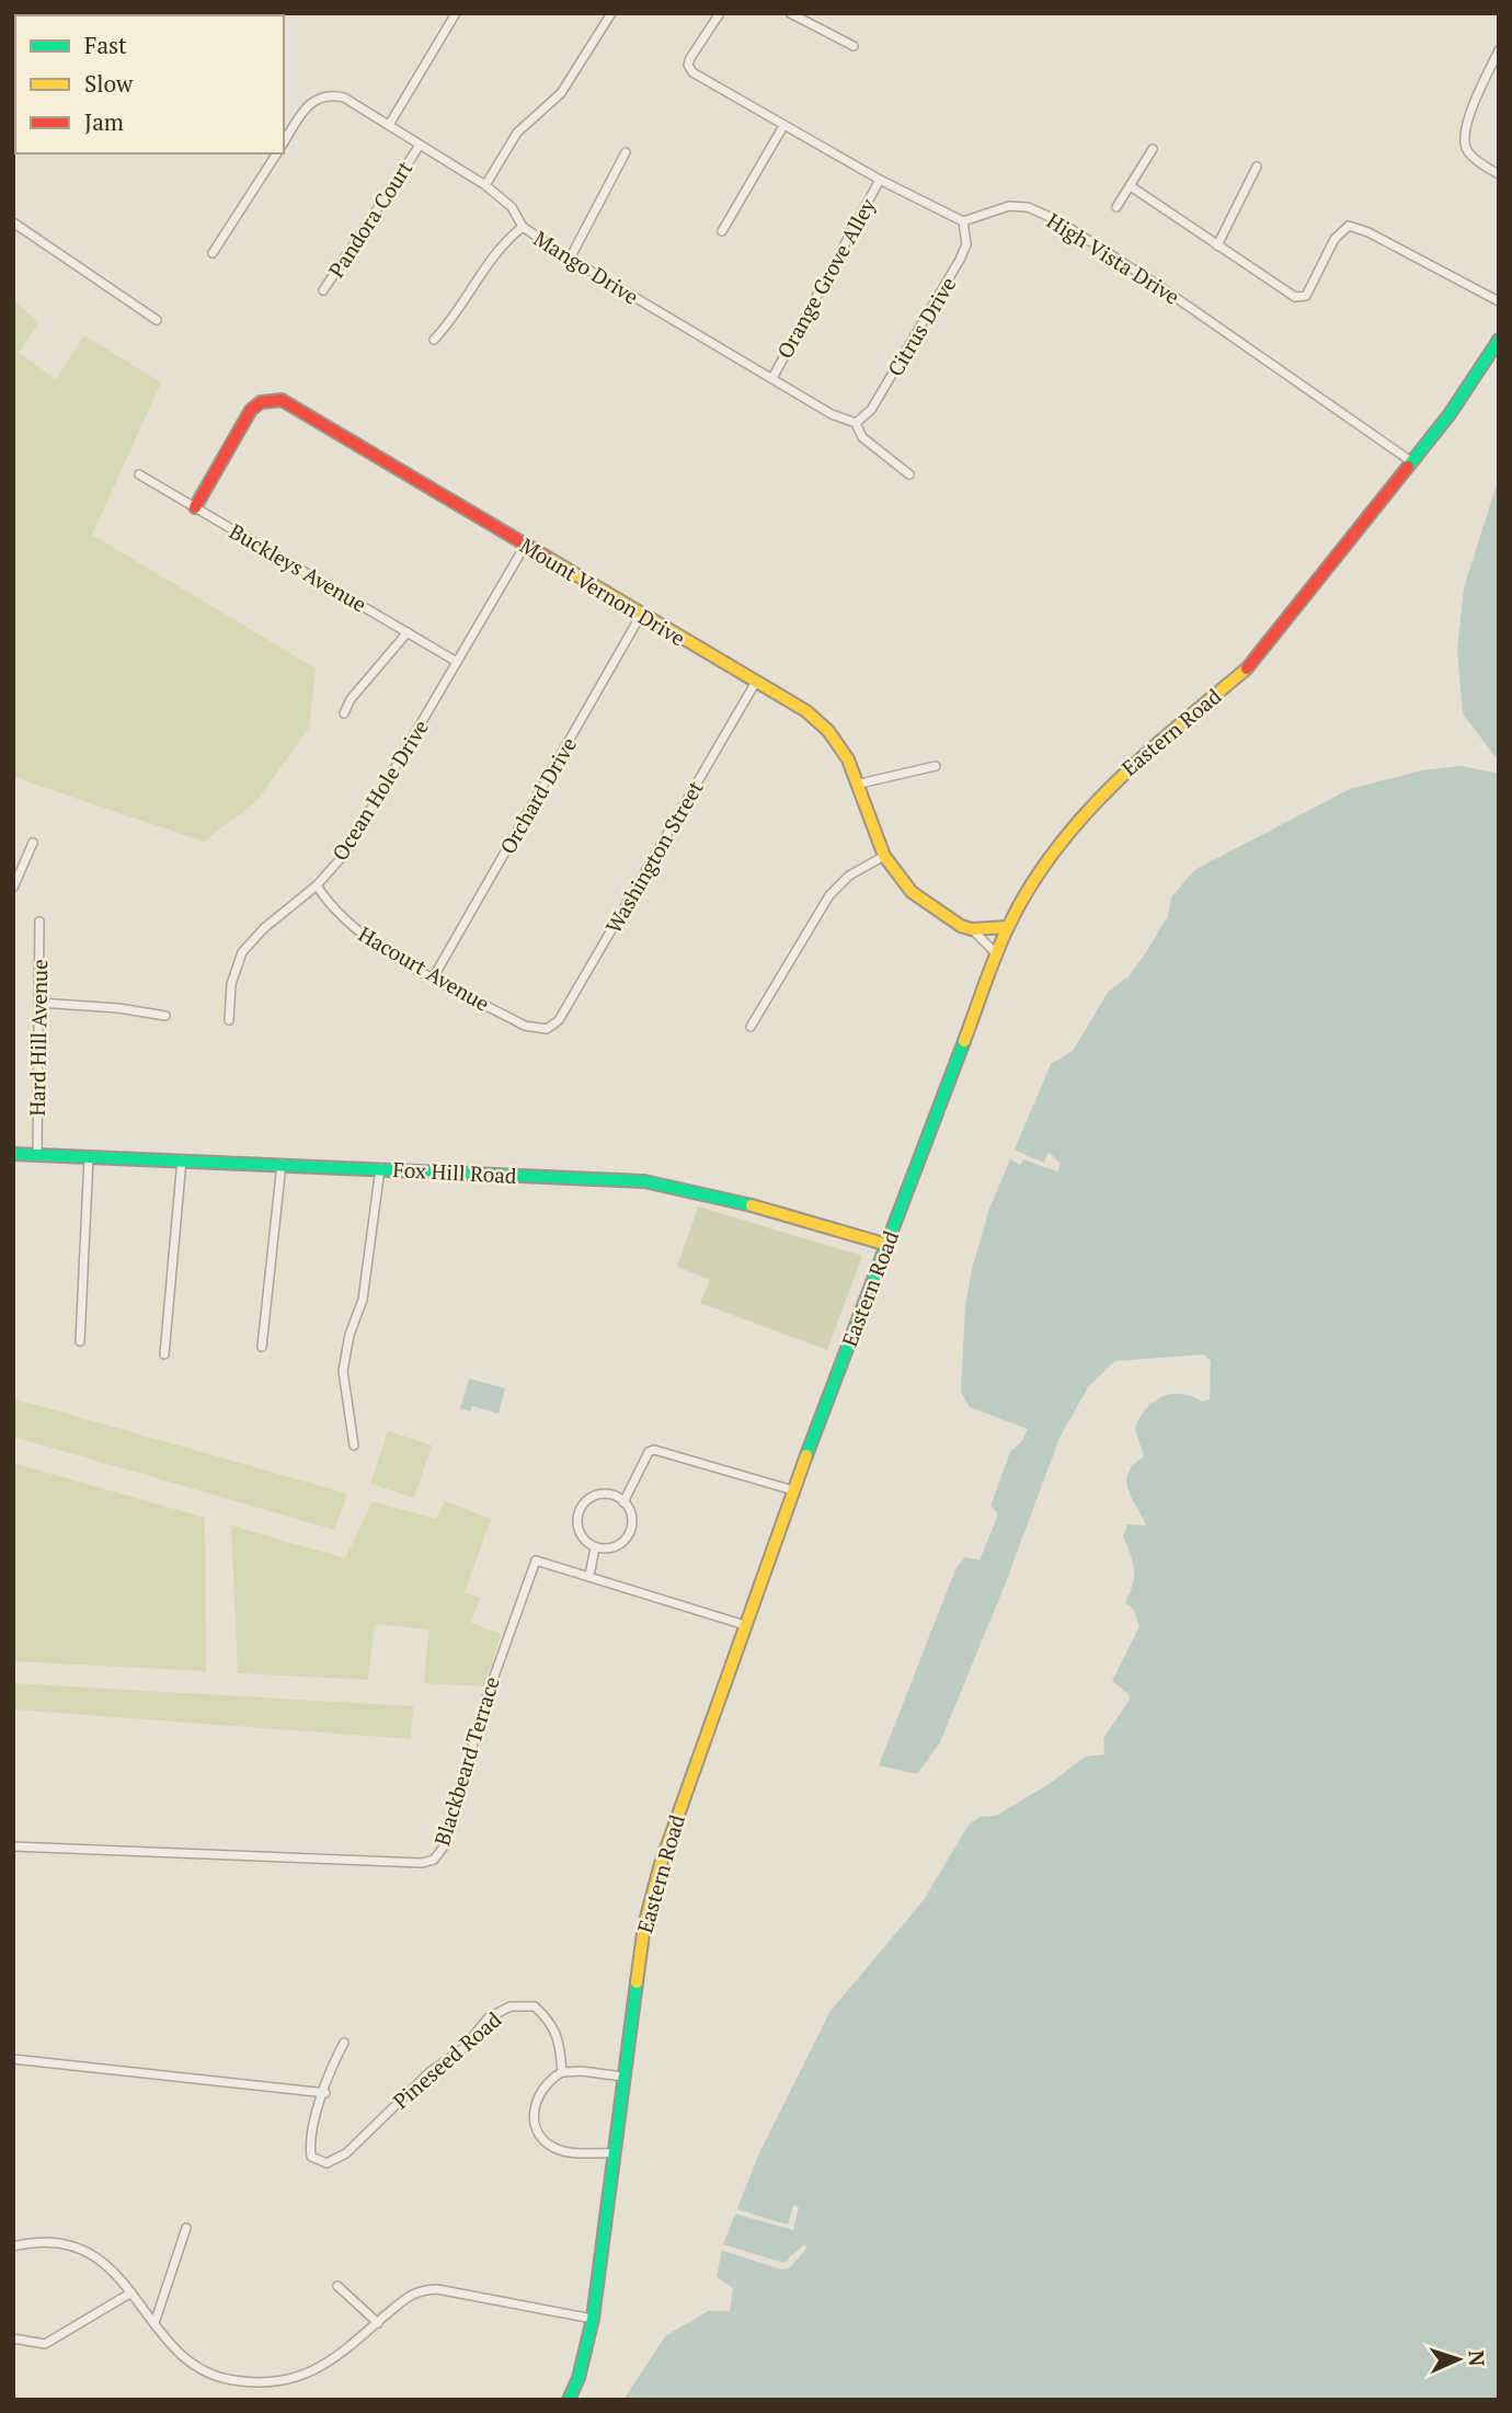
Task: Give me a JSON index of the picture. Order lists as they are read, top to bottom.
{
  "streets": {
    "main road": ["Mount Vernon Drive", "Eastern Road", "Fox Hill Road"],
    "street": [
      "Pandora Court",
      "High Vista Drive",
      "Mango Drive",
      "Orange Grove Alley",
      "Citrus Drive",
      "Buckleys Avenue",
      "Ocean Hole Drive",
      "Orchard Drive",
      "Washington Street",
      "Hacourt Avenue",
      "Hard Hill Avenue",
      "Blackbeard Terrace",
      "Pineseed Road"
    ]
  },
  "crossings": [
    ["Pandora Court", "Mango Drive"],
    ["High Vista Drive", "Citrus Drive"],
    ["High Vista Drive", "Eastern Road"],
    ["Mango Drive", "Orange Grove Alley"],
    ["Mango Drive", "Citrus Drive"],
    ["Buckleys Avenue", "Mount Vernon Drive"],
    ["Buckleys Avenue", "Ocean Hole Drive"],
    ["Mount Vernon Drive", "Ocean Hole Drive"],
    ["Mount Vernon Drive", "Orchard Drive"],
    ["Mount Vernon Drive", "Washington Street"],
    ["Eastern Road", "Fox Hill Road"],
    ["Eastern Road", "Blackbeard Terrace"],
    ["Eastern Road", "Pineseed Road"],
    ["Ocean Hole Drive", "Hacourt Avenue"],
    ["Orchard Drive", "Hacourt Avenue"],
    ["Washington Street", "Hacourt Avenue"],
    ["Hard Hill Avenue", "Fox Hill Road"]
  ],
  "legend": ["Fast", "Slow", "Jam"],
  "north": "right"
}
